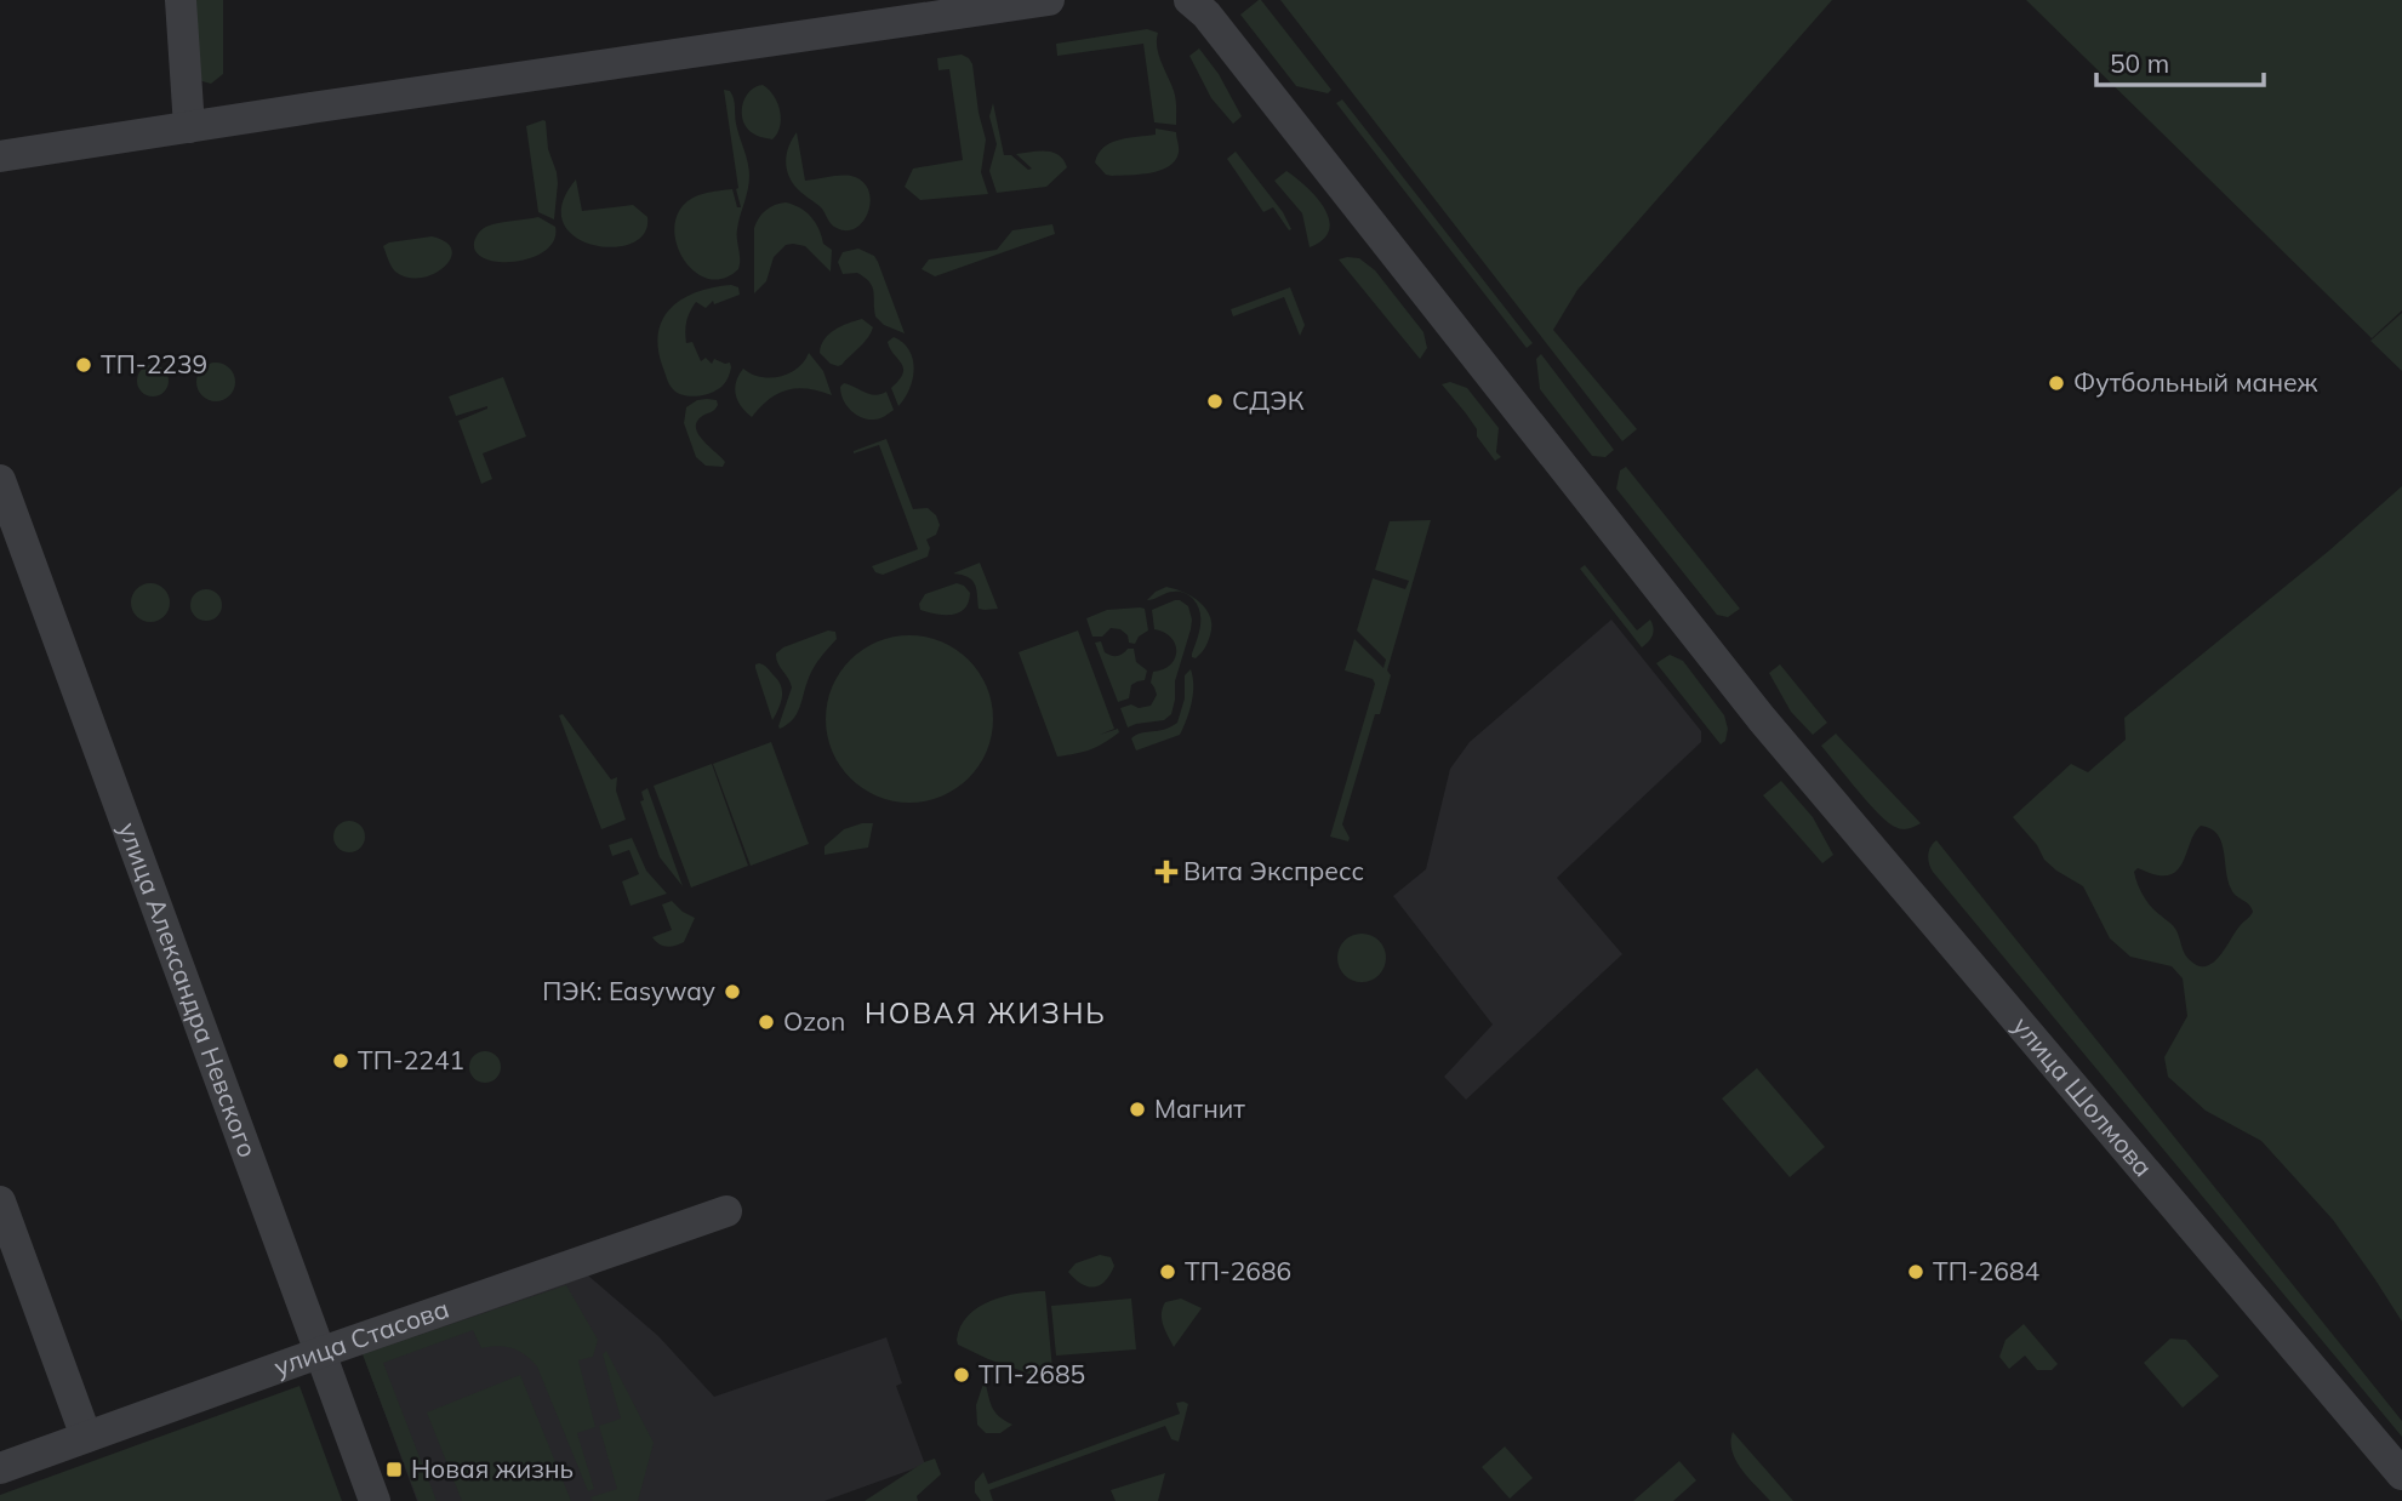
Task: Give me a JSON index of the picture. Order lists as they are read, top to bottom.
{
  "streets": {
    "street": ["улица Александра Невского", "улица Шолмова", "улица Стасова"]
  },
  "crossings": [
    ["улица Александра Невского", "улица Стасова"]
  ],
  "districts": ["НОВАЯ ЖИЗНЬ"],
  "places": {
    "other": [
      "ТП-2239",
      "Футбольный манеж",
      "СДЭК",
      "ПЭК: Easyway",
      "Ozon",
      "ТП-2241",
      "Магнит",
      "ТП-2686",
      "ТП-2684",
      "ТП-2685"
    ],
    "health": ["Вита Экспресс"],
    "transit": ["Новая жизнь"]
  },
  "scale_bar": "50 m"
}
